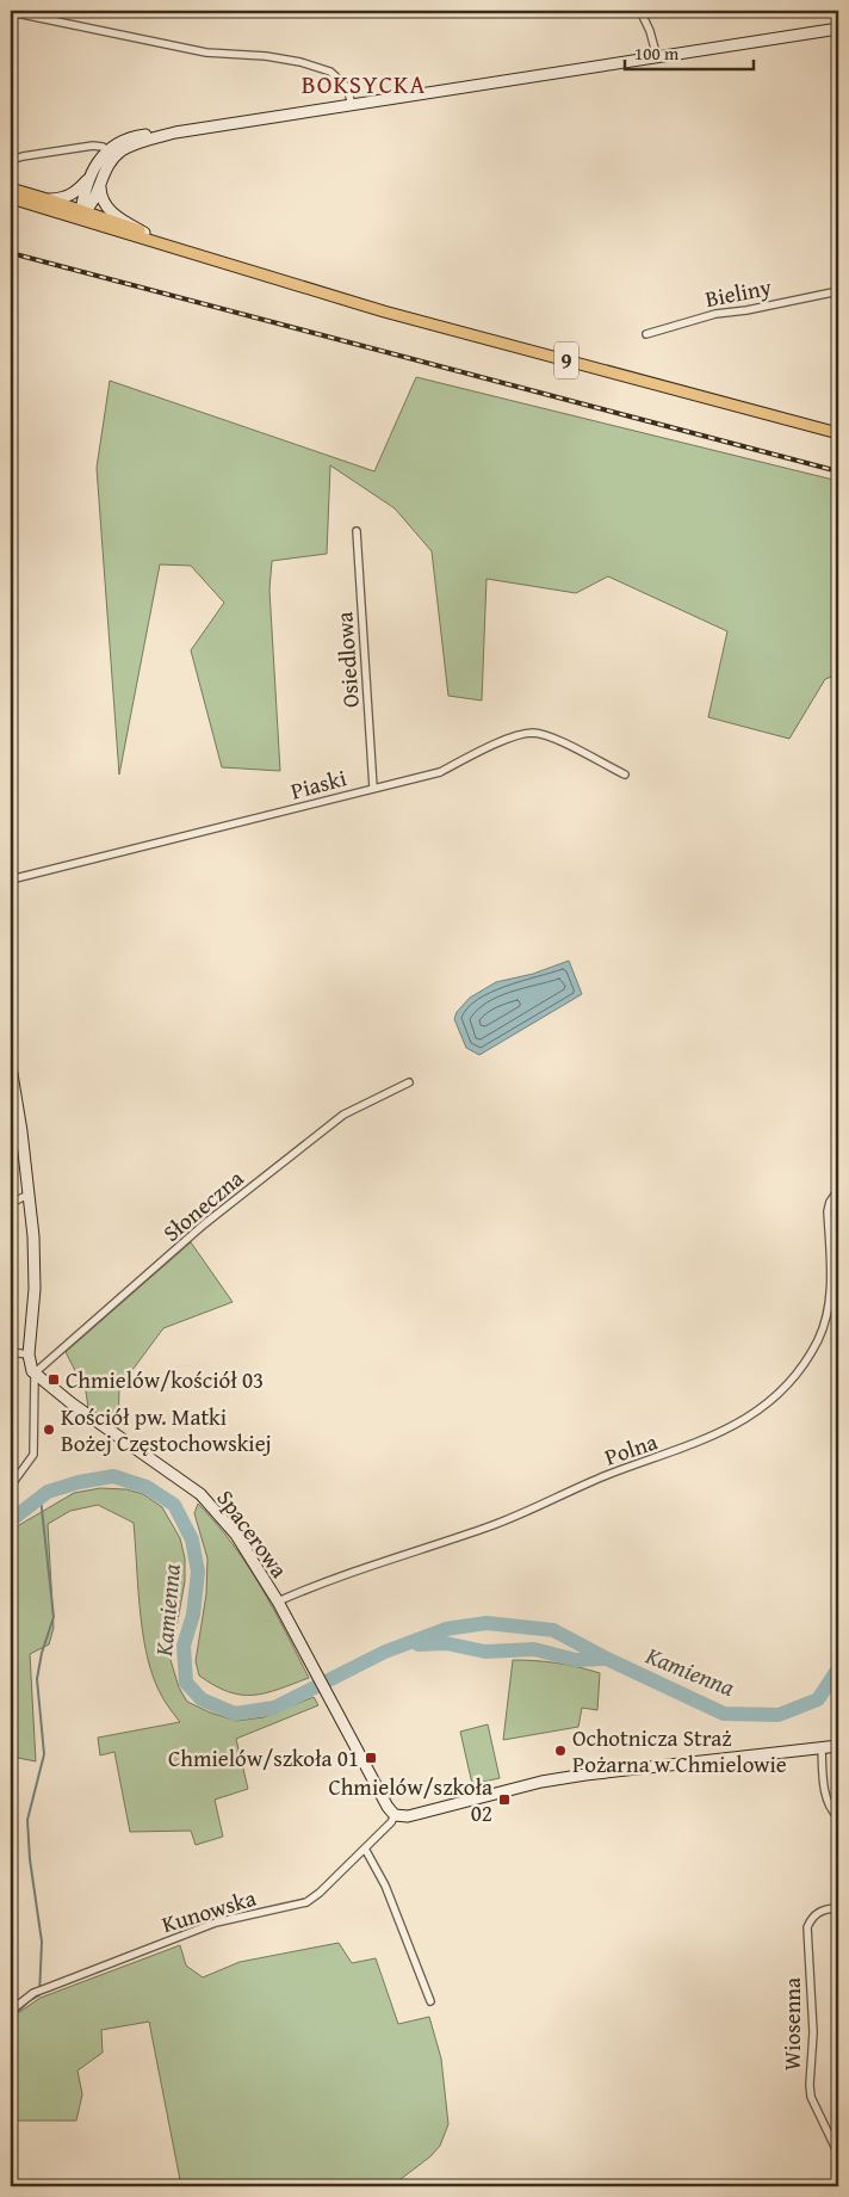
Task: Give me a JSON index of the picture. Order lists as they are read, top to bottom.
{
  "streets": {
    "main road": ["9"],
    "street": [
      "Bieliny",
      "Osiedlowa",
      "Piaski",
      "Słoneczna",
      "Polna",
      "Spacerowa",
      "Kunowska",
      "Wiosenna"
    ]
  },
  "crossings": [
    ["Osiedlowa", "Piaski"],
    ["Słoneczna", "Spacerowa"],
    ["Polna", "Spacerowa"],
    ["Spacerowa", "Kunowska"]
  ],
  "districts": ["BOKSYCKA"],
  "water": ["Kamienna"],
  "places": {
    "transit": ["Chmielów/kościół 03", "Chmielów/szkoła 01", "Chmielów/szkoła 02"],
    "other": ["Kościół pw. Matki Bożej Częstochowskiej", "Ochotnicza Straż Pożarna w Chmielowie"]
  },
  "scale_bar": "100 m"
}
